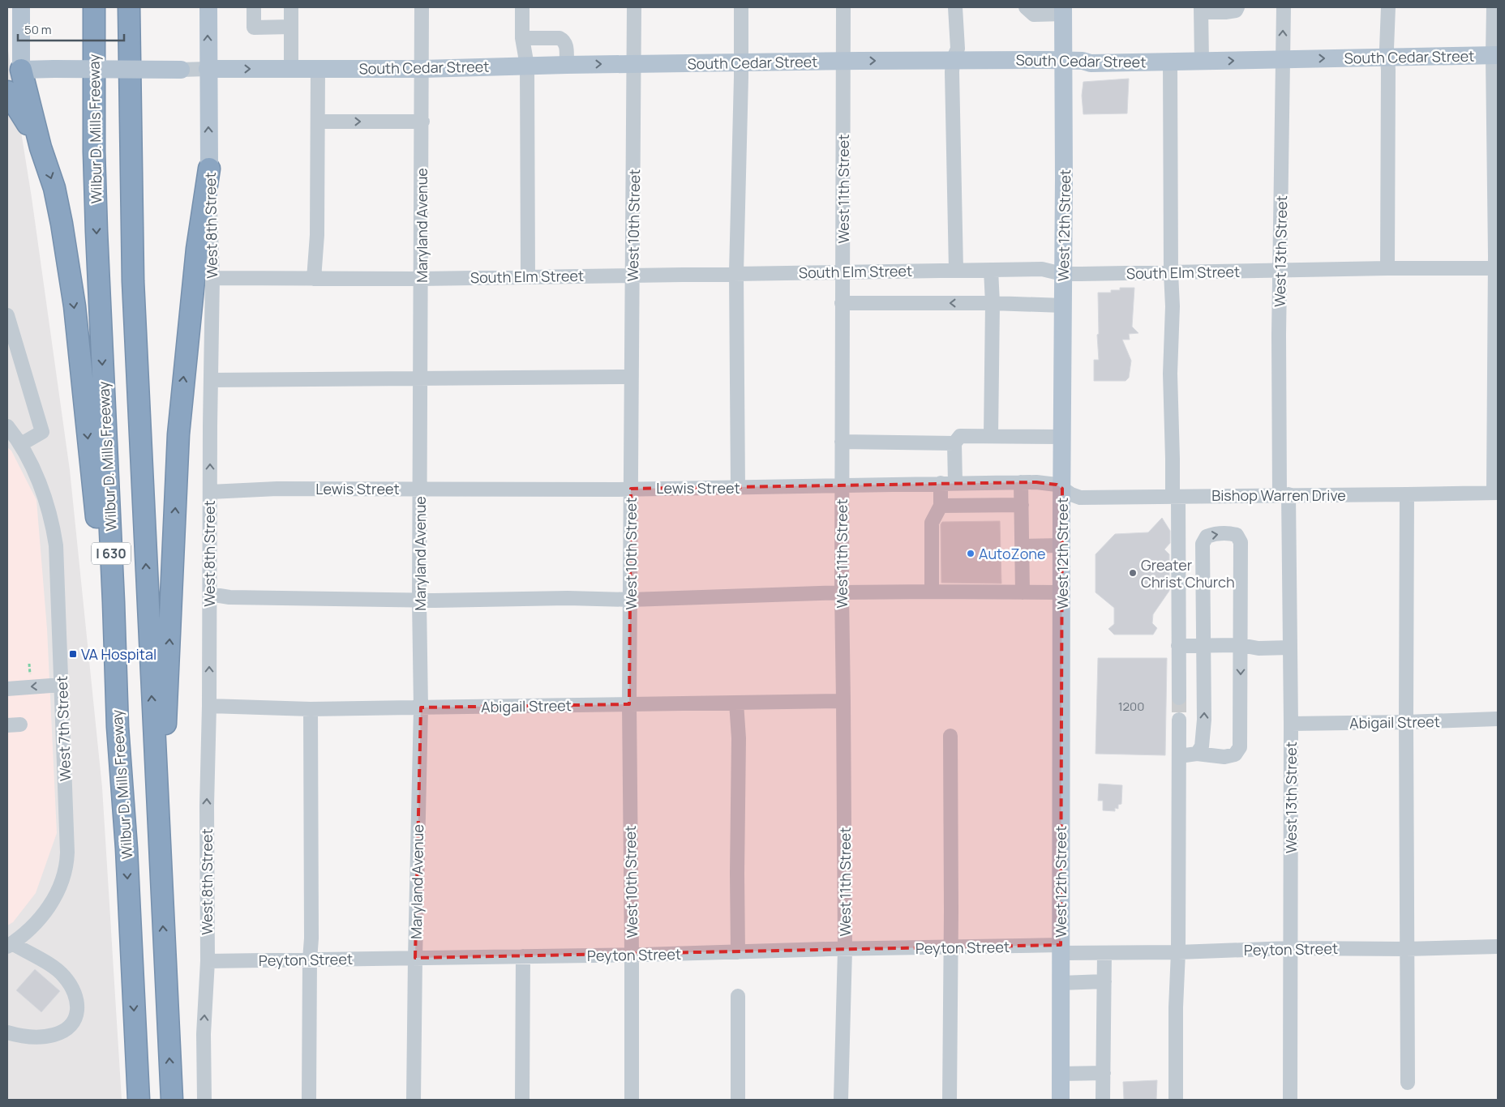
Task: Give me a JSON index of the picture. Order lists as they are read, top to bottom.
{
  "streets": {
    "highway": ["Wilbur D. Mills Freeway", "I 630"],
    "main road": ["South Cedar Street", "West 8th Street", "West 12th Street"],
    "street": [
      "West 11th Street",
      "Maryland Avenue",
      "West 10th Street",
      "West 13th Street",
      "South Elm Street",
      "Lewis Street",
      "Bishop Warren Drive",
      "Abigail Street",
      "West 7th Street",
      "Peyton Street"
    ]
  },
  "crossings": [
    ["South Cedar Street", "West 11th Street"],
    ["South Cedar Street", "West 8th Street"],
    ["South Cedar Street", "Maryland Avenue"],
    ["South Cedar Street", "West 10th Street"],
    ["South Cedar Street", "West 12th Street"],
    ["South Cedar Street", "West 13th Street"],
    ["West 11th Street", "South Elm Street"],
    ["West 11th Street", "Lewis Street"],
    ["West 11th Street", "Abigail Street"],
    ["West 11th Street", "Peyton Street"],
    ["West 8th Street", "South Elm Street"],
    ["West 8th Street", "Lewis Street"],
    ["West 8th Street", "Abigail Street"],
    ["West 8th Street", "Peyton Street"],
    ["Maryland Avenue", "South Elm Street"],
    ["Maryland Avenue", "Lewis Street"],
    ["Maryland Avenue", "Abigail Street"],
    ["Maryland Avenue", "Peyton Street"],
    ["West 10th Street", "South Elm Street"],
    ["West 10th Street", "Lewis Street"],
    ["West 10th Street", "Abigail Street"],
    ["West 10th Street", "Peyton Street"],
    ["West 12th Street", "South Elm Street"],
    ["West 12th Street", "Lewis Street"],
    ["West 12th Street", "Bishop Warren Drive"],
    ["West 12th Street", "Peyton Street"],
    ["West 13th Street", "South Elm Street"],
    ["West 13th Street", "Bishop Warren Drive"],
    ["West 13th Street", "Abigail Street"],
    ["West 13th Street", "Peyton Street"],
    ["Lewis Street", "Bishop Warren Drive"]
  ],
  "one_way": ["West 8th Street"],
  "places": {
    "other": ["AutoZone", "Greater Christ Church"],
    "transit": ["VA Hospital"]
  },
  "house_numbers": ["1200"],
  "scale_bar": "50 m"
}
